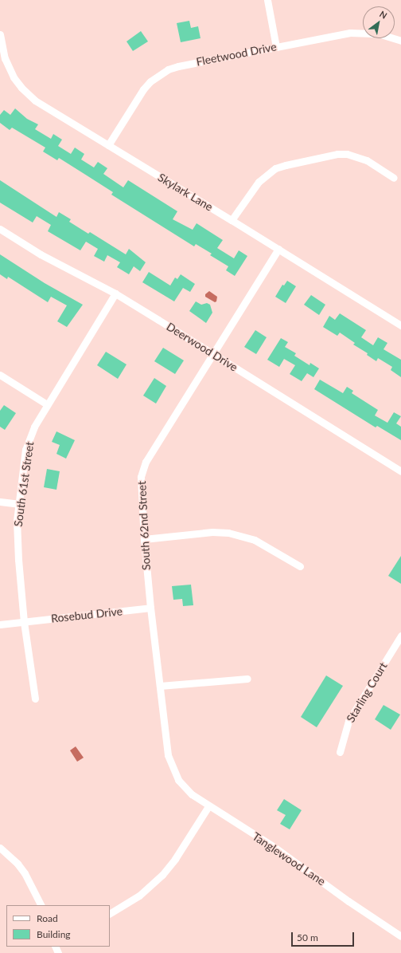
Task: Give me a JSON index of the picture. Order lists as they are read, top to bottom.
{
  "streets": {
    "street": [
      "Fleetwood Drive",
      "Skylark Lane",
      "Deerwood Drive",
      "South 61st Street",
      "South 62nd Street",
      "Rosebud Drive",
      "Starling Court",
      "Tanglewood Lane"
    ]
  },
  "crossings": [
    ["Fleetwood Drive", "Skylark Lane"],
    ["Skylark Lane", "South 62nd Street"],
    ["Deerwood Drive", "South 61st Street"],
    ["Deerwood Drive", "South 62nd Street"],
    ["South 61st Street", "Rosebud Drive"],
    ["South 62nd Street", "Rosebud Drive"],
    ["South 62nd Street", "Tanglewood Lane"]
  ],
  "legend": ["Road", "Building"],
  "scale_bar": "50 m",
  "north": "top right"
}
